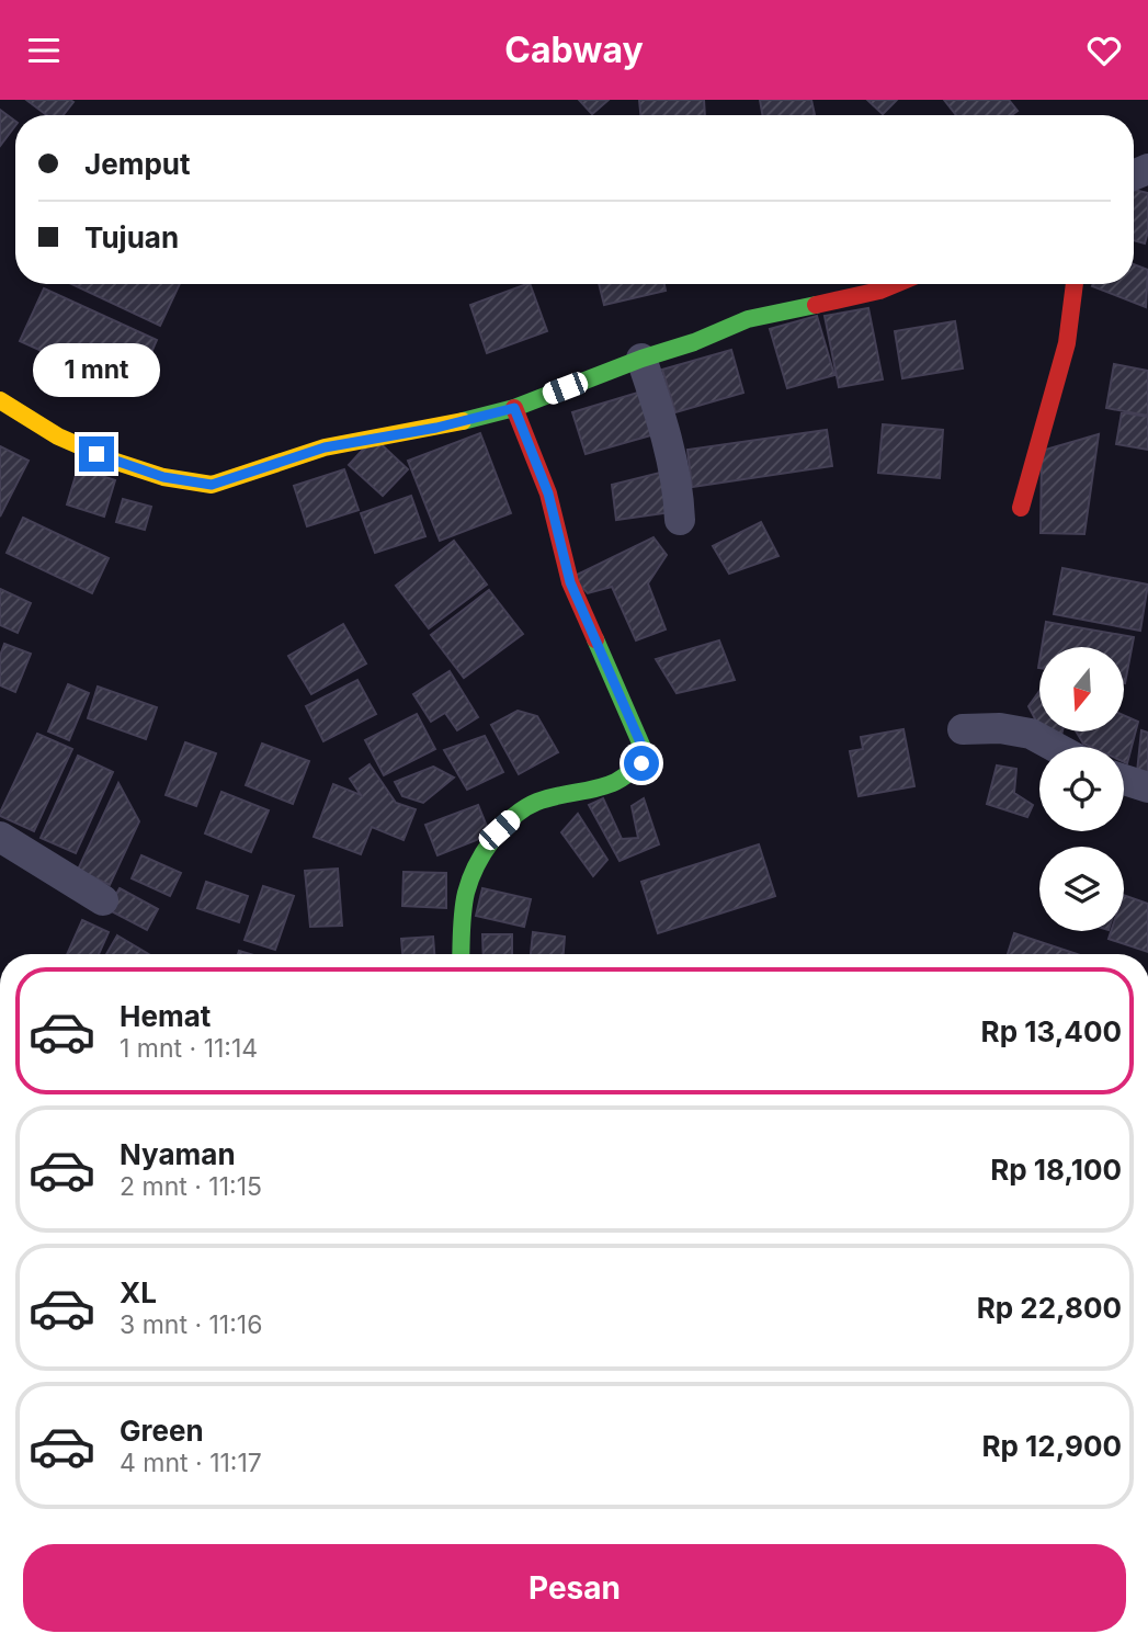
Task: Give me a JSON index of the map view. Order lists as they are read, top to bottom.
{
  "north": "bottom",
  "page": {
    "header": "Cabway",
    "banner": ["Jemput", "Tujuan"],
    "bubble": "1 mnt",
    "list": [
      {
        "name": "Hemat",
        "note": "1 mnt · 11:14",
        "value": "Rp 13,400"
      },
      {
        "name": "Nyaman",
        "note": "2 mnt · 11:15",
        "value": "Rp 18,100"
      },
      {
        "name": "XL",
        "note": "3 mnt · 11:16",
        "value": "Rp 22,800"
      },
      {
        "name": "Green",
        "note": "4 mnt · 11:17",
        "value": "Rp 12,900"
      }
    ],
    "buttons": "Pesan"
  }
}
